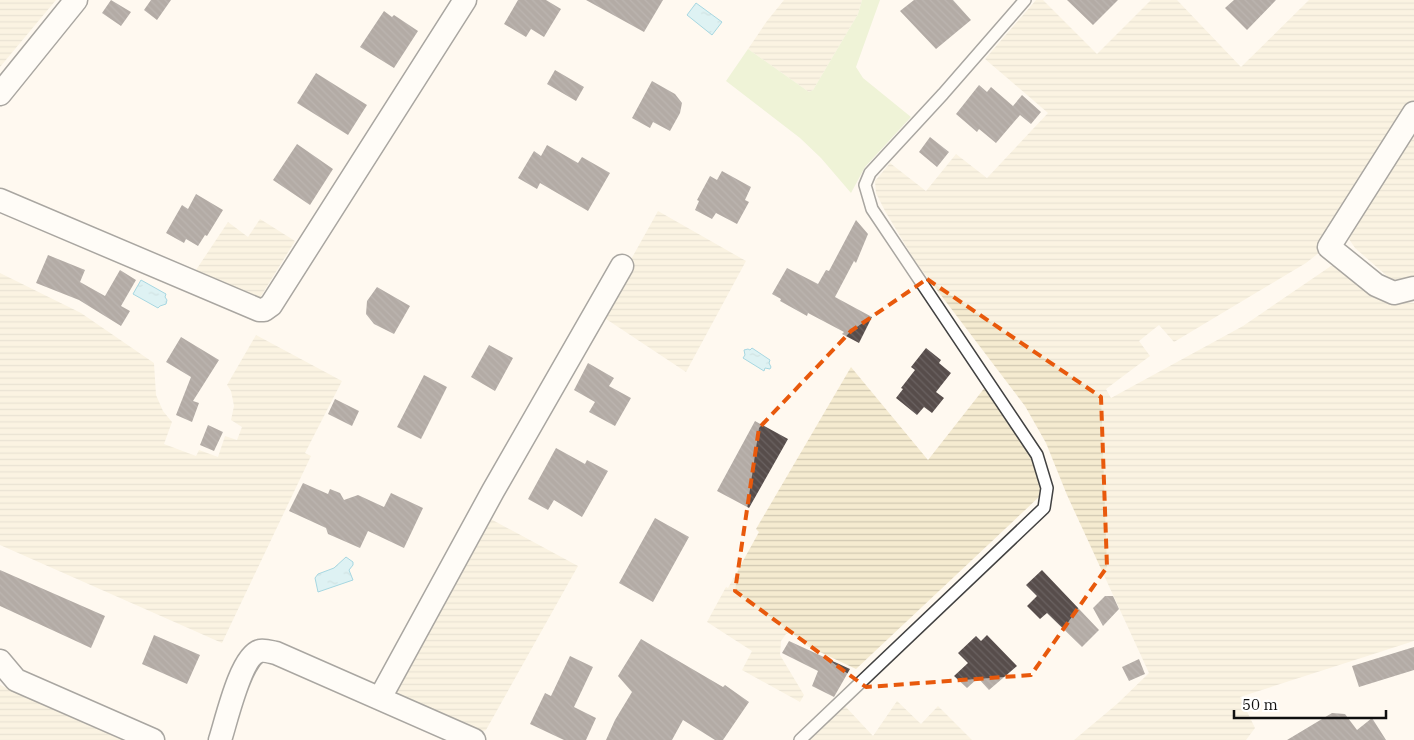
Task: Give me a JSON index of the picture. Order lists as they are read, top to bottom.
{
  "scale_bar": "50 m"
}
